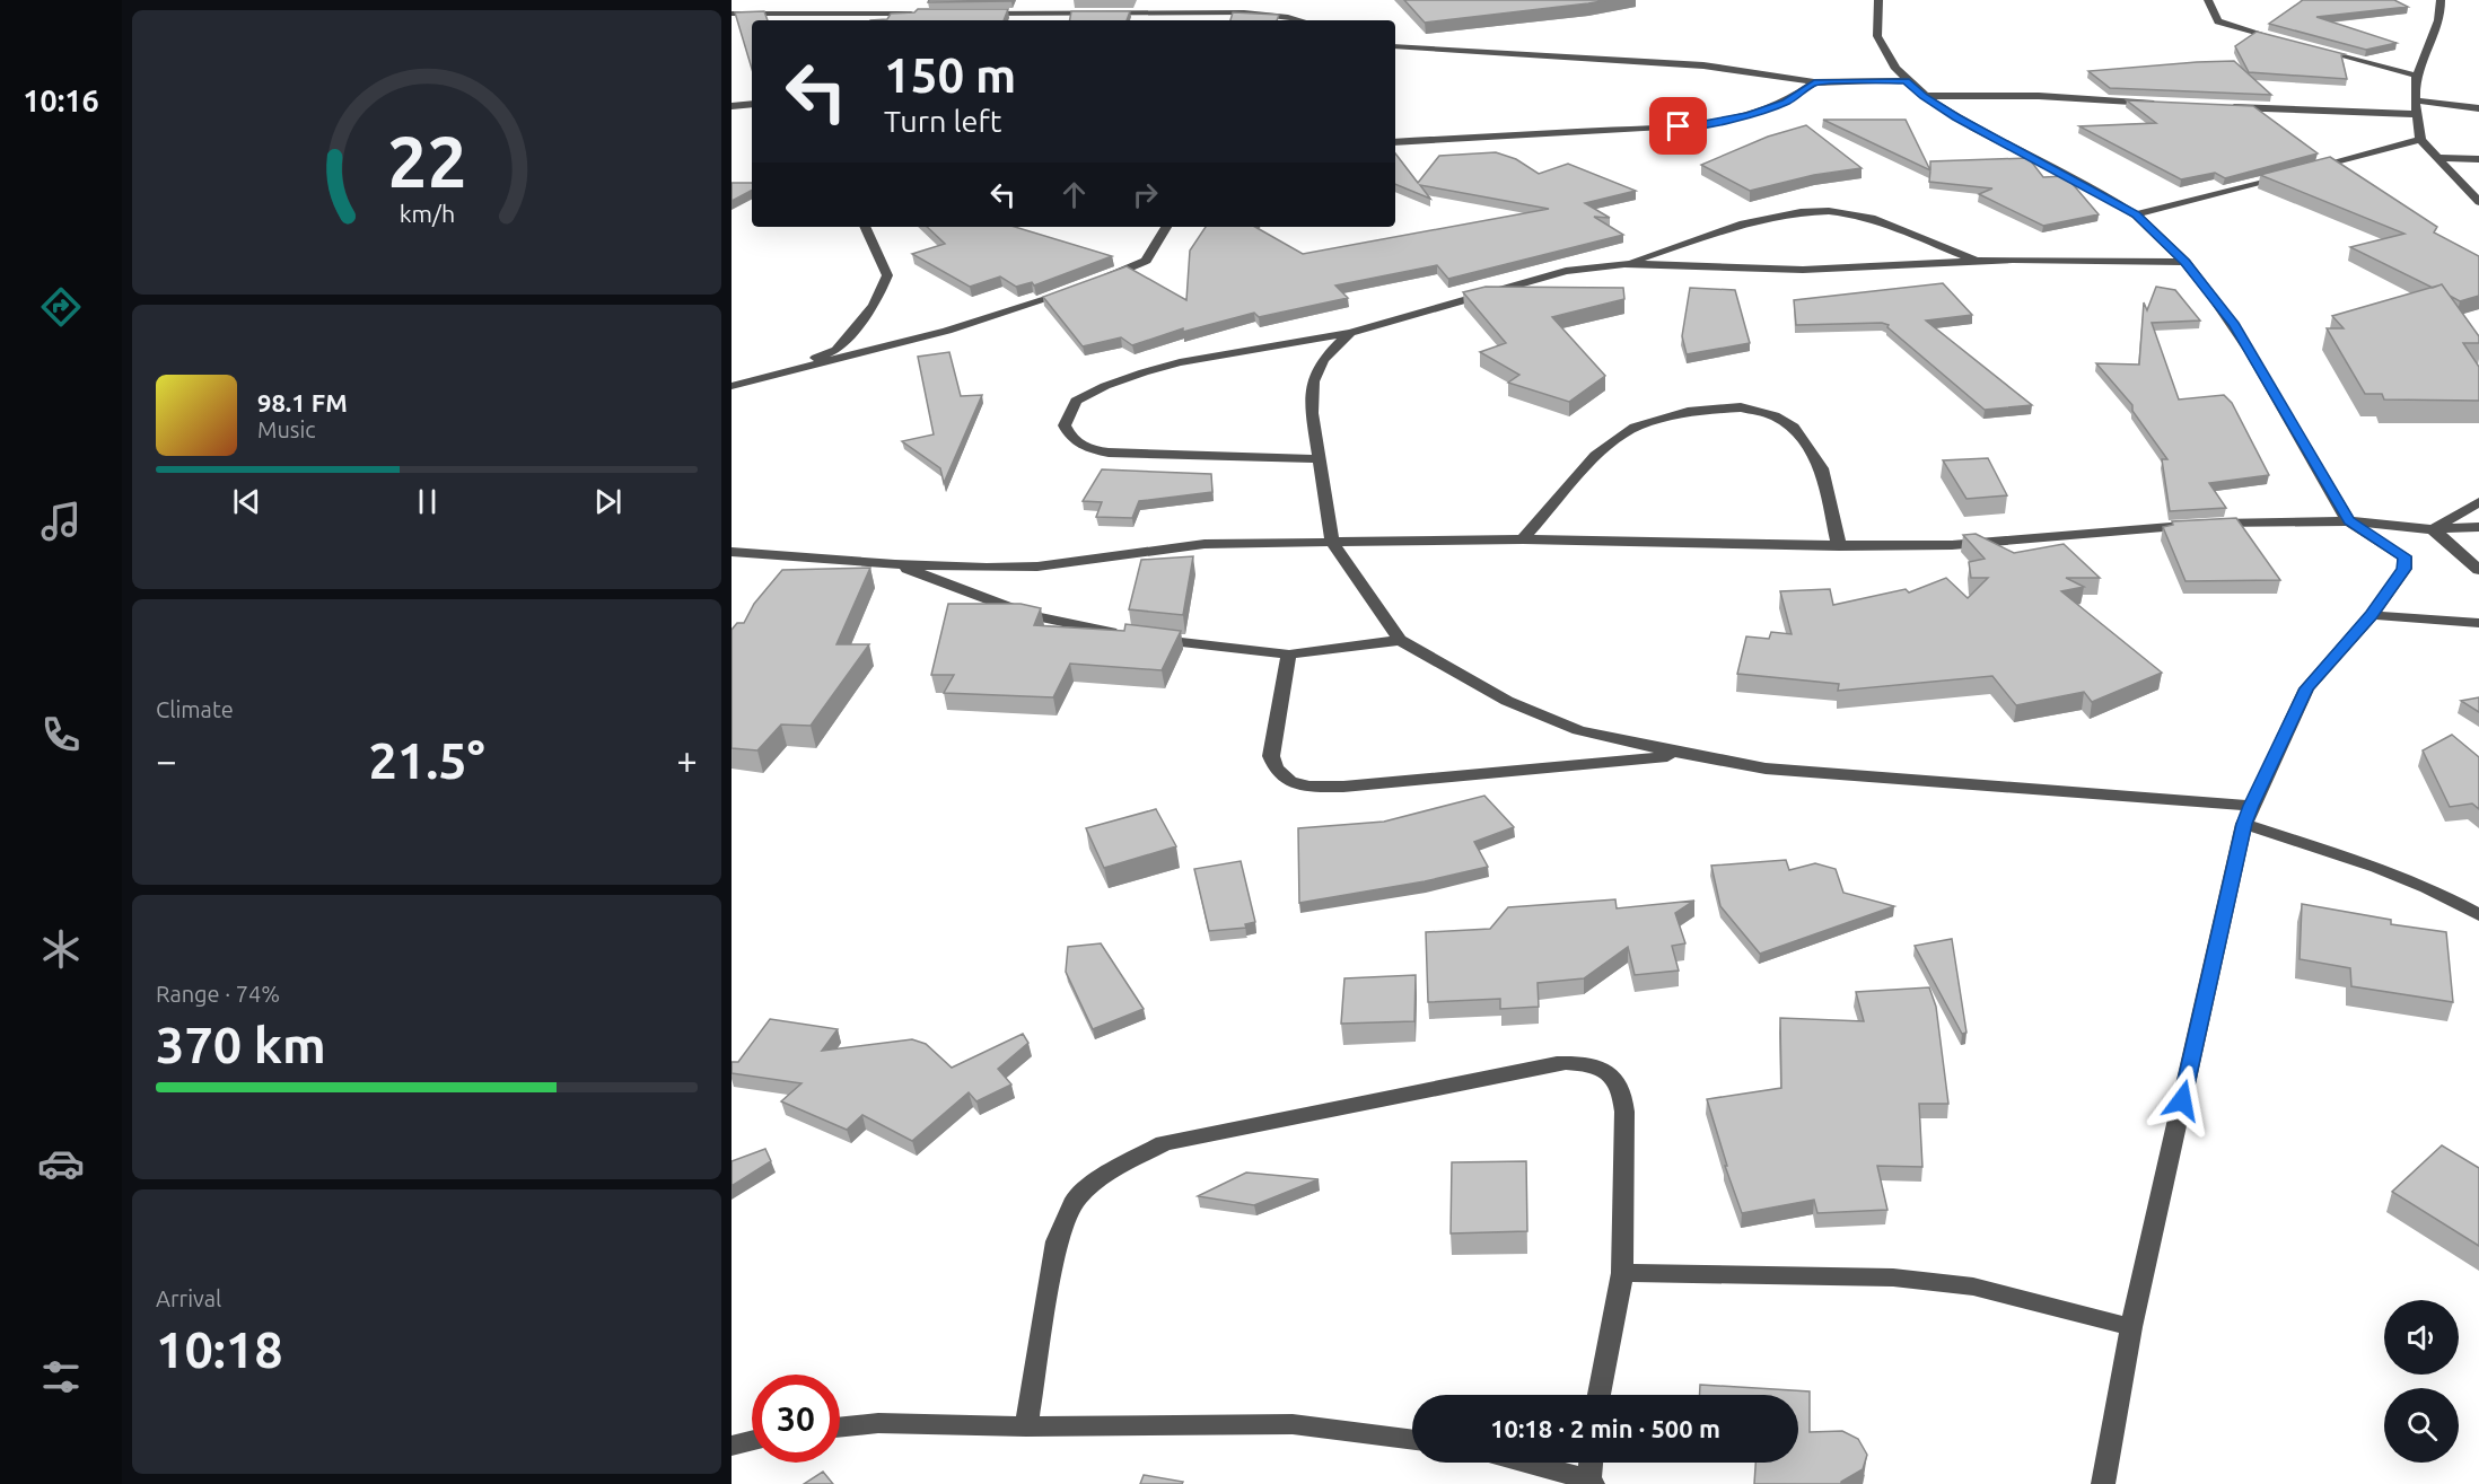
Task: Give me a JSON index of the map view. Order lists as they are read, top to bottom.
{
  "page": {
    "tabs": "10:16",
    "turn": ["150 m", "Turn left"],
    "song": ["98.1 FM", "Music"],
    "tile": [
      "Climate",
      ["Range · 74%", "370 km"],
      ["Arrival", "10:18"]
    ],
    "heat": ["−", "21.5°", "+"],
    "limit": "30",
    "trip": "10:18 · 2 min · 500 m",
    "gauge": ["22", "km/h"]
  }
}
